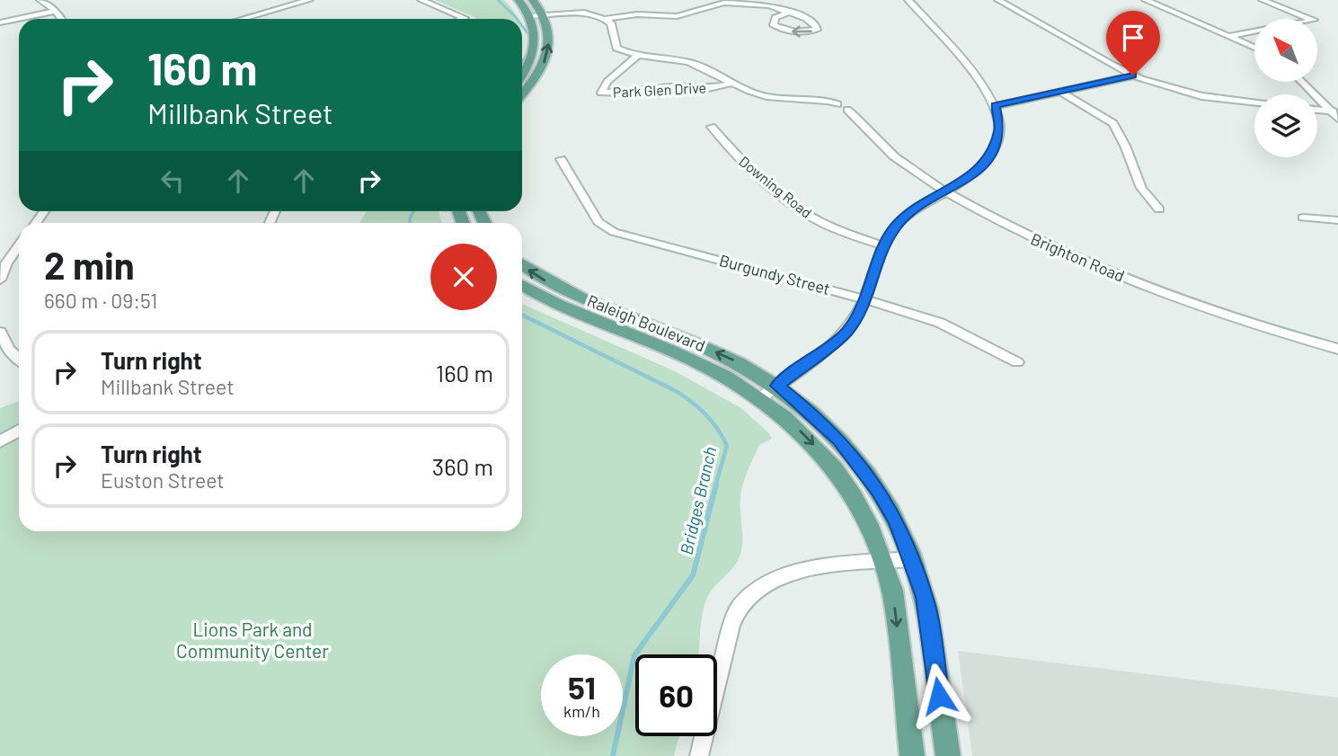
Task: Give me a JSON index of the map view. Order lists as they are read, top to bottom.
{
  "streets": {
    "main road": ["Raleigh Boulevard"],
    "street": [
      "Park Glen Drive",
      "Downing Road",
      "Brighton Road",
      "Burgundy Street"
    ]
  },
  "crossings": [
    ["Park Glen Drive", "Brighton Road"]
  ],
  "water": ["Bridges Branch"],
  "parks": ["Lions Park and Community Center"],
  "north": "top left",
  "page": {
    "turn": ["160 m", "Millbank Street"],
    "heading": ["2 min", "660 m · 09:51"],
    "list": [
      {
        "name": "Turn right",
        "note": "Millbank Street",
        "value": "160 m"
      },
      {
        "name": "Turn right",
        "note": "Euston Street",
        "value": "360 m"
      }
    ],
    "speed": "51 km/h",
    "limit": "60"
  }
}
